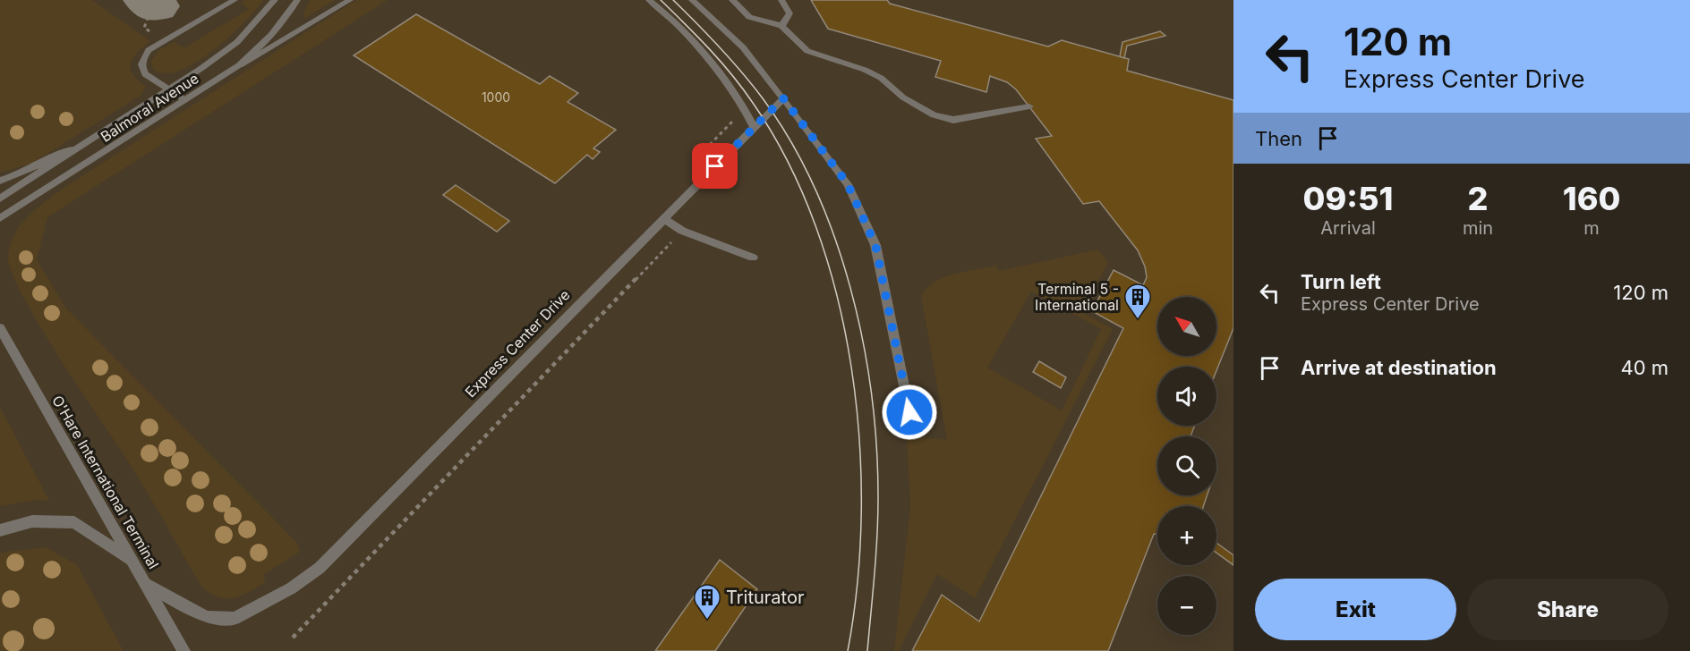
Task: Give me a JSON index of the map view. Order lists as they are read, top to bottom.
{
  "streets": {
    "street": ["Balmoral Avenue", "Express Center Drive", "O'Hare International Terminal"]
  },
  "crossings": [
    ["Express Center Drive", "O'Hare International Terminal"]
  ],
  "places": {
    "building": ["Terminal 5 - International", "Triturator"]
  },
  "house_numbers": ["1000"],
  "north": "top left",
  "page": {
    "turn": ["120 m", "Express Center Drive"],
    "then": "Then",
    "eta": [
      "09:51",
      "Arrival",
      "2",
      "min",
      "160",
      "m"
    ],
    "list": [
      {
        "name": "Turn left",
        "note": "Express Center Drive",
        "value": "120 m"
      },
      {
        "name": "Arrive at destination",
        "value": "40 m"
      }
    ],
    "map_buttons": ["+", "−"],
    "buttons": ["Exit", "Share"]
  }
}
